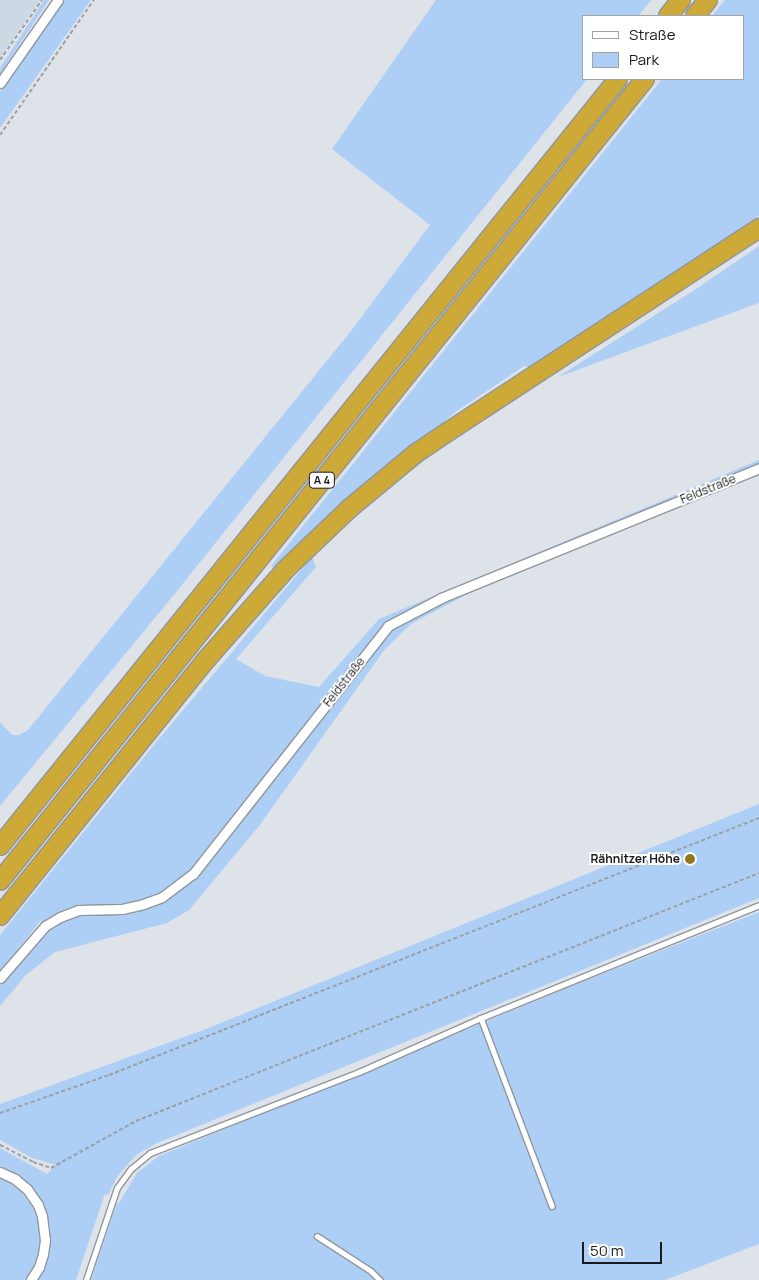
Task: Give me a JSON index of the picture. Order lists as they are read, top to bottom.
{
  "streets": {
    "highway": ["A 4"],
    "street": ["Feldstraße"]
  },
  "places": ["Rähnitzer Höhe"],
  "legend": ["Straße", "Park"],
  "scale_bar": "50 m"
}
